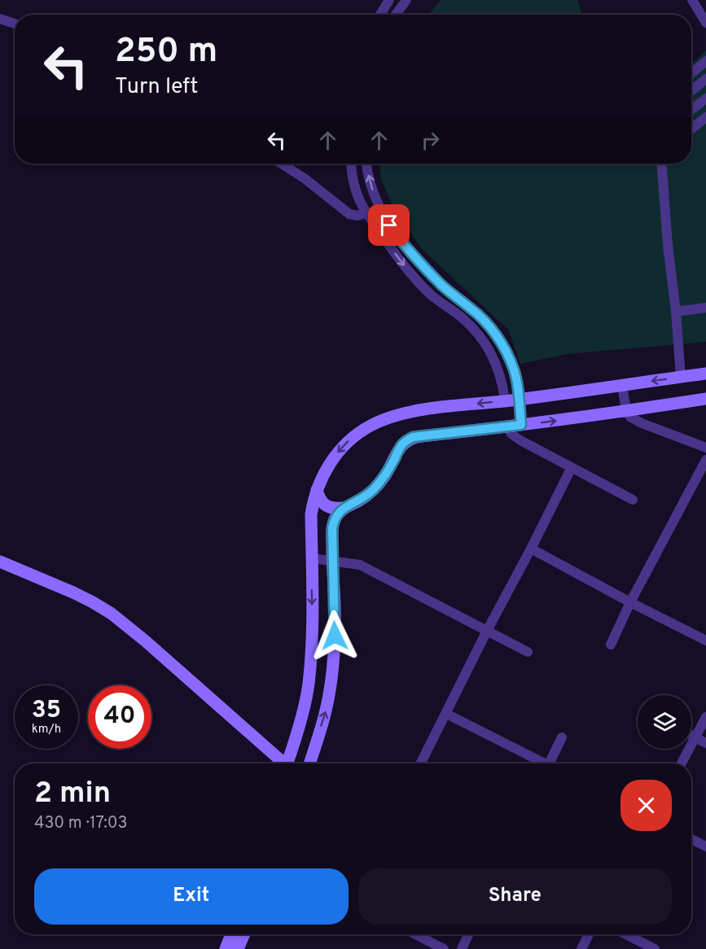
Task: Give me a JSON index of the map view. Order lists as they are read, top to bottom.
{
  "page": {
    "turn": ["250 m", "Turn left"],
    "speed": "35 km/h",
    "limit": "40",
    "heading": ["2 min", "430 m · 17:03"],
    "buttons": ["Exit", "Share"]
  }
}
